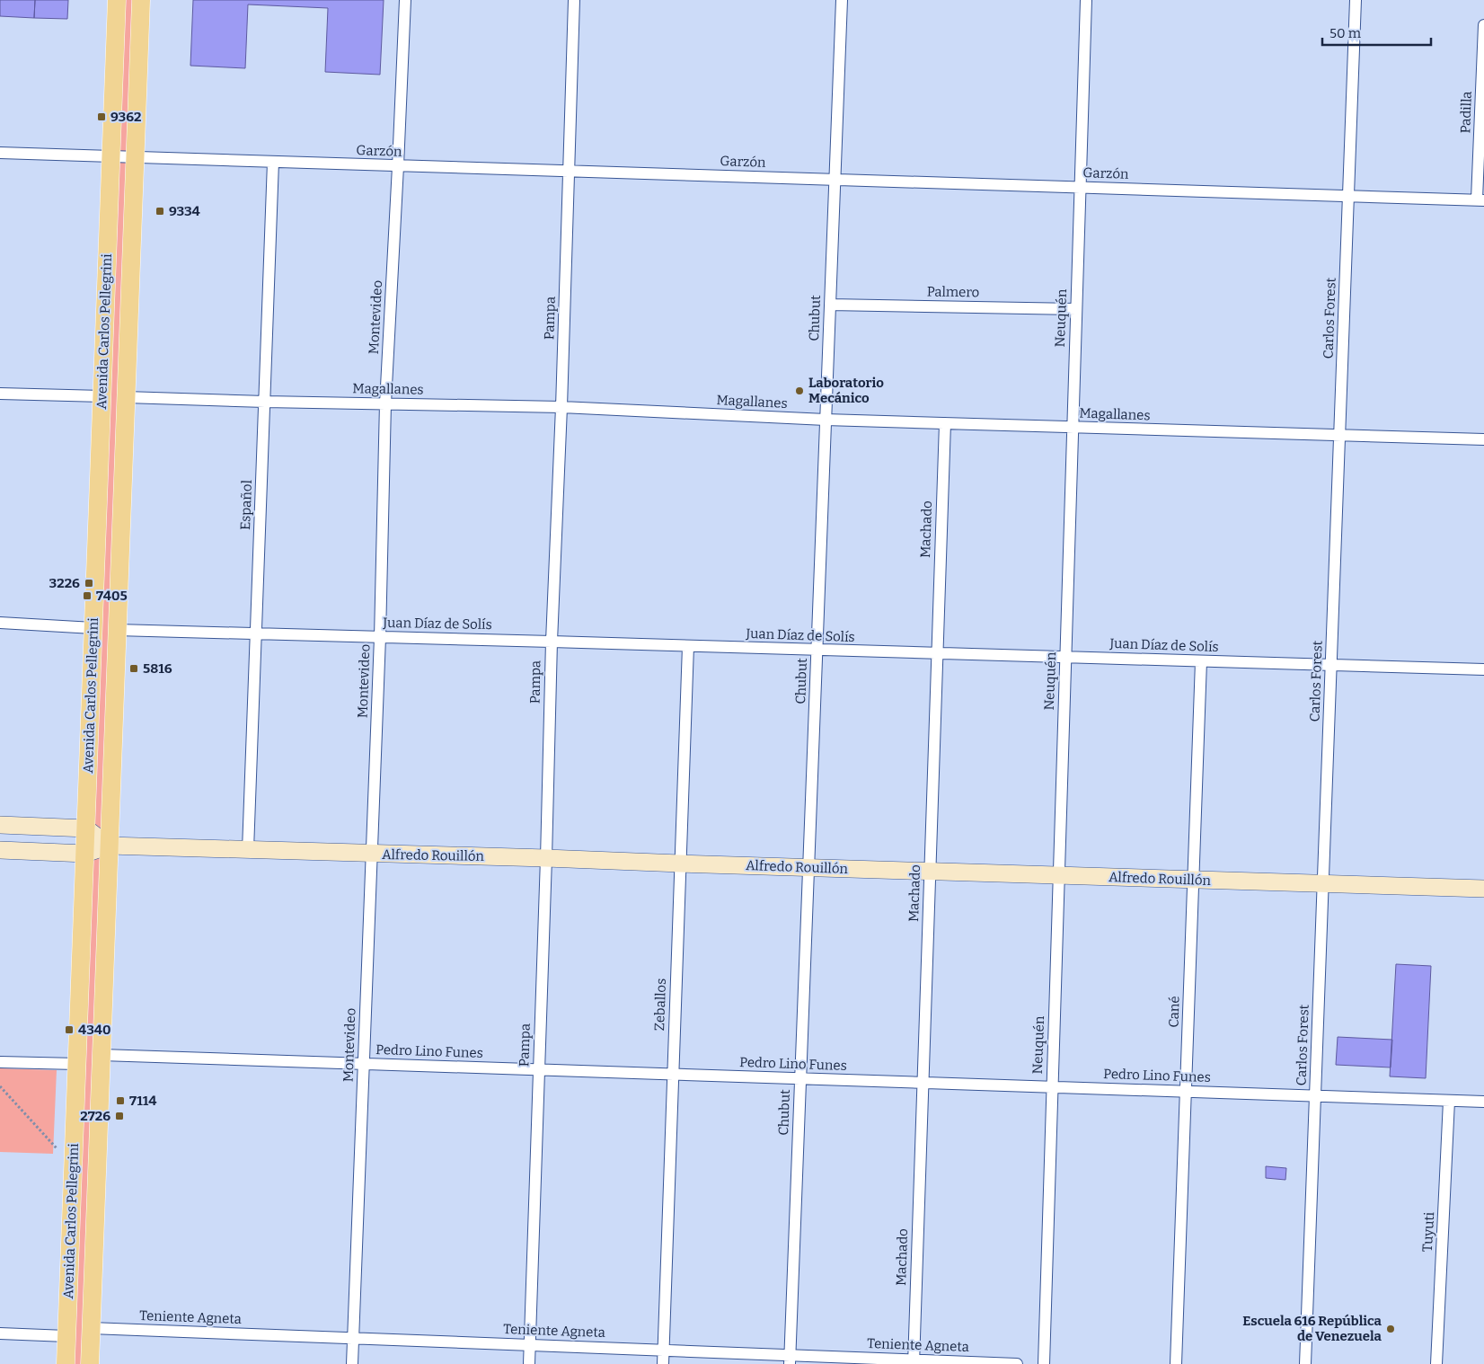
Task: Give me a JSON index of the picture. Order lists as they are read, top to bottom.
{
  "streets": {
    "main road": ["Avenida Carlos Pellegrini"],
    "street": [
      "Padilla",
      "Garzón",
      "Palmero",
      "Montevideo",
      "Pampa",
      "Chubut",
      "Neuquén",
      "Carlos Forest",
      "Magallanes",
      "Español",
      "Machado",
      "Juan Díaz de Solís",
      "Alfredo Rouillón",
      "Zeballos",
      "Cané",
      "Pedro Lino Funes",
      "Tuyuti",
      "Teniente Agneta"
    ]
  },
  "crossings": [
    ["Padilla", "Garzón"],
    ["Garzón", "Montevideo"],
    ["Garzón", "Pampa"],
    ["Garzón", "Chubut"],
    ["Garzón", "Neuquén"],
    ["Garzón", "Carlos Forest"],
    ["Garzón", "Avenida Carlos Pellegrini"],
    ["Garzón", "Español"],
    ["Palmero", "Chubut"],
    ["Palmero", "Neuquén"],
    ["Montevideo", "Magallanes"],
    ["Montevideo", "Juan Díaz de Solís"],
    ["Montevideo", "Alfredo Rouillón"],
    ["Montevideo", "Pedro Lino Funes"],
    ["Montevideo", "Teniente Agneta"],
    ["Pampa", "Magallanes"],
    ["Pampa", "Juan Díaz de Solís"],
    ["Pampa", "Alfredo Rouillón"],
    ["Pampa", "Pedro Lino Funes"],
    ["Pampa", "Teniente Agneta"],
    ["Chubut", "Magallanes"],
    ["Chubut", "Juan Díaz de Solís"],
    ["Chubut", "Alfredo Rouillón"],
    ["Chubut", "Pedro Lino Funes"],
    ["Chubut", "Teniente Agneta"],
    ["Neuquén", "Magallanes"],
    ["Neuquén", "Juan Díaz de Solís"],
    ["Neuquén", "Alfredo Rouillón"],
    ["Neuquén", "Pedro Lino Funes"],
    ["Carlos Forest", "Magallanes"],
    ["Carlos Forest", "Juan Díaz de Solís"],
    ["Carlos Forest", "Alfredo Rouillón"],
    ["Carlos Forest", "Pedro Lino Funes"],
    ["Avenida Carlos Pellegrini", "Magallanes"],
    ["Avenida Carlos Pellegrini", "Juan Díaz de Solís"],
    ["Avenida Carlos Pellegrini", "Alfredo Rouillón"],
    ["Avenida Carlos Pellegrini", "Pedro Lino Funes"],
    ["Avenida Carlos Pellegrini", "Teniente Agneta"],
    ["Magallanes", "Español"],
    ["Magallanes", "Machado"],
    ["Español", "Juan Díaz de Solís"],
    ["Español", "Alfredo Rouillón"],
    ["Machado", "Juan Díaz de Solís"],
    ["Machado", "Alfredo Rouillón"],
    ["Machado", "Pedro Lino Funes"],
    ["Machado", "Teniente Agneta"],
    ["Juan Díaz de Solís", "Zeballos"],
    ["Juan Díaz de Solís", "Cané"],
    ["Alfredo Rouillón", "Zeballos"],
    ["Alfredo Rouillón", "Cané"],
    ["Zeballos", "Pedro Lino Funes"],
    ["Zeballos", "Teniente Agneta"],
    ["Cané", "Pedro Lino Funes"],
    ["Pedro Lino Funes", "Tuyuti"]
  ],
  "places": {
    "transit": [
      "9362",
      "9334",
      "3226",
      "7405",
      "5816",
      "4340",
      "7114",
      "2726"
    ],
    "other": ["Laboratorio Mecánico", "Escuela 616 República de Venezuela"]
  },
  "scale_bar": "50 m"
}
